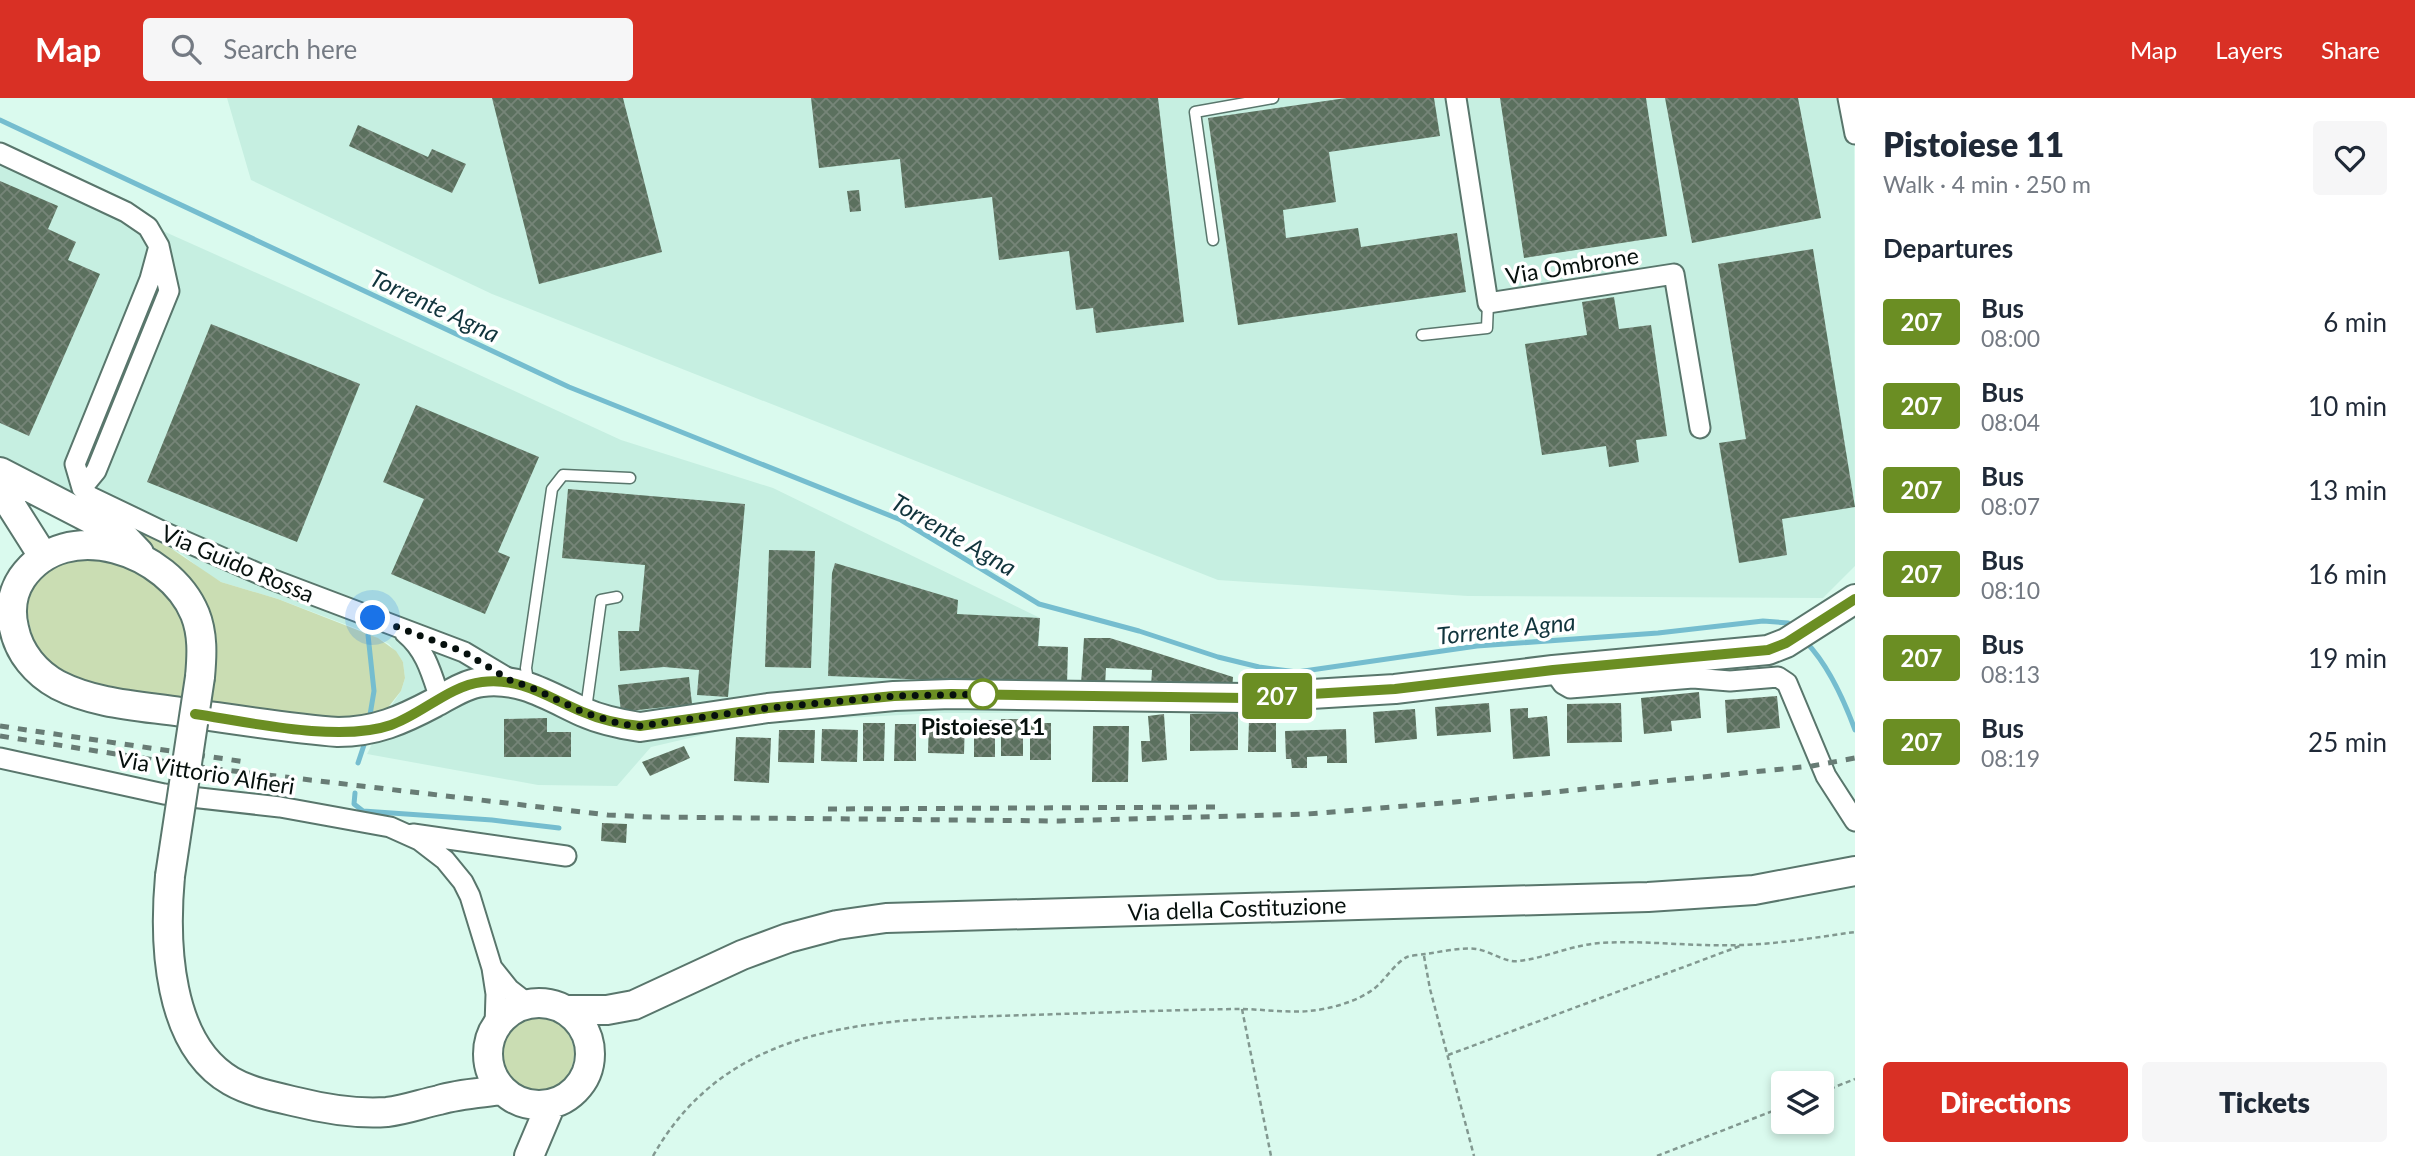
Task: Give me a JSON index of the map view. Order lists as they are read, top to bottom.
{
  "streets": {
    "main road": ["Via Guido Rossa", "Via della Costituzione"],
    "street": ["Via Ombrone", "Via Vittorio Alfieri"]
  },
  "water": ["Torrente Agna"],
  "places": ["Pistoiese 11"],
  "lines": ["bus line 207"],
  "page": {
    "header": "Map",
    "search": "Search here",
    "nav": ["Map", "Layers", "Share"],
    "on_map": "207",
    "heading": [
      ["Pistoiese 11", "Walk · 4 min · 250 m"],
      "Departures"
    ],
    "list": [
      {
        "mark": "207",
        "name": "Bus",
        "note": "08:00",
        "value": "6 min"
      },
      {
        "mark": "207",
        "name": "Bus",
        "note": "08:04",
        "value": "10 min"
      },
      {
        "mark": "207",
        "name": "Bus",
        "note": "08:07",
        "value": "13 min"
      },
      {
        "mark": "207",
        "name": "Bus",
        "note": "08:10",
        "value": "16 min"
      },
      {
        "mark": "207",
        "name": "Bus",
        "note": "08:13",
        "value": "19 min"
      },
      {
        "mark": "207",
        "name": "Bus",
        "note": "08:19",
        "value": "25 min"
      }
    ],
    "buttons": ["Directions", "Tickets"]
  }
}
